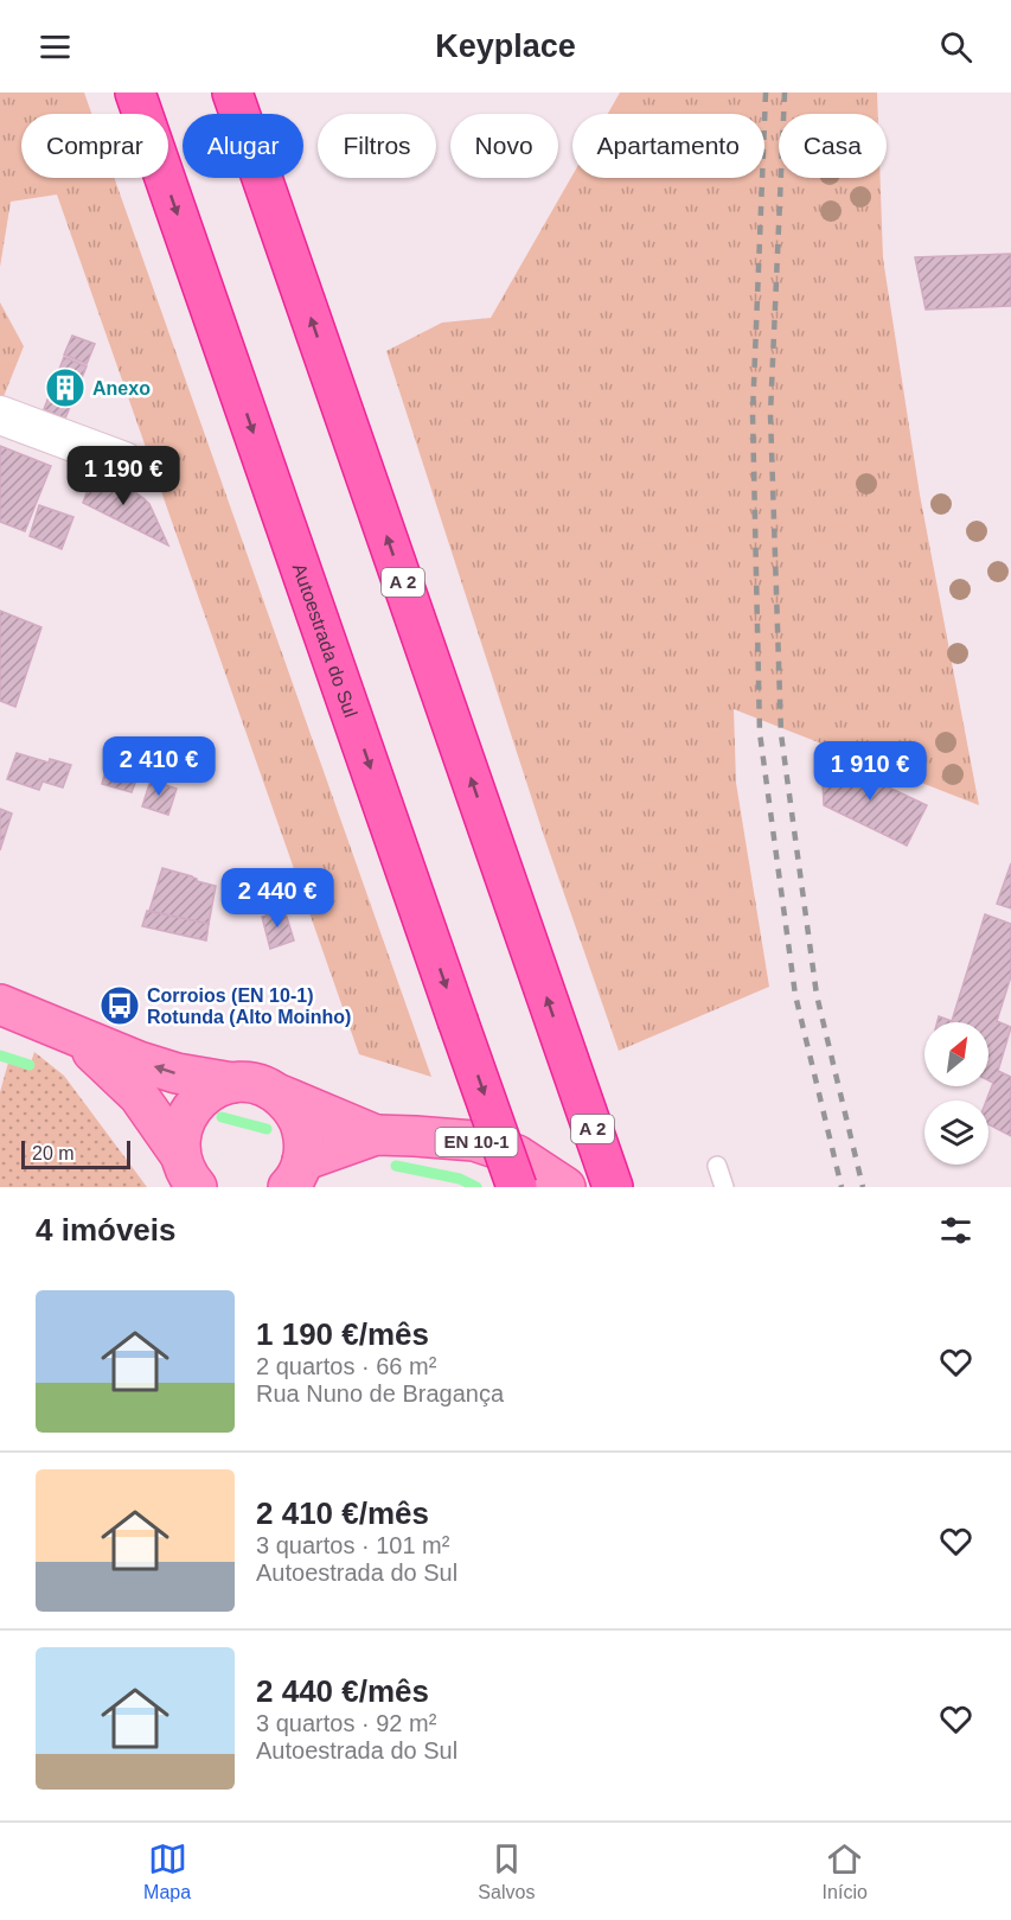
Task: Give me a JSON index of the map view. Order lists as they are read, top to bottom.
{
  "streets": {
    "highway": ["A 2", "Autoestrada do Sul"],
    "main road": ["EN 10-1"]
  },
  "places": {
    "building": ["Anexo"],
    "bus stop": ["Corroios (EN 10-1) Rotunda (Alto Moinho)"]
  },
  "scale_bar": "20 m",
  "north": "top right",
  "page": {
    "header": "Keyplace",
    "chip": [
      "Comprar",
      "Alugar",
      "Filtros",
      "Novo",
      "Apartamento",
      "Casa"
    ],
    "price": [
      "1 190 €",
      "2 410 €",
      "1 910 €",
      "2 440 €"
    ],
    "scale": "20 m",
    "heading": "4 imóveis",
    "list": [
      {
        "name": "1 190 €/mês",
        "note": "2 quartos · 66 m² · Rua Nuno de Bragança"
      },
      {
        "name": "2 410 €/mês",
        "note": "3 quartos · 101 m² · Autoestrada do Sul"
      },
      {
        "name": "2 440 €/mês",
        "note": "3 quartos · 92 m² · Autoestrada do Sul"
      }
    ],
    "tabs": ["Mapa", "Salvos", "Início"]
  }
}
